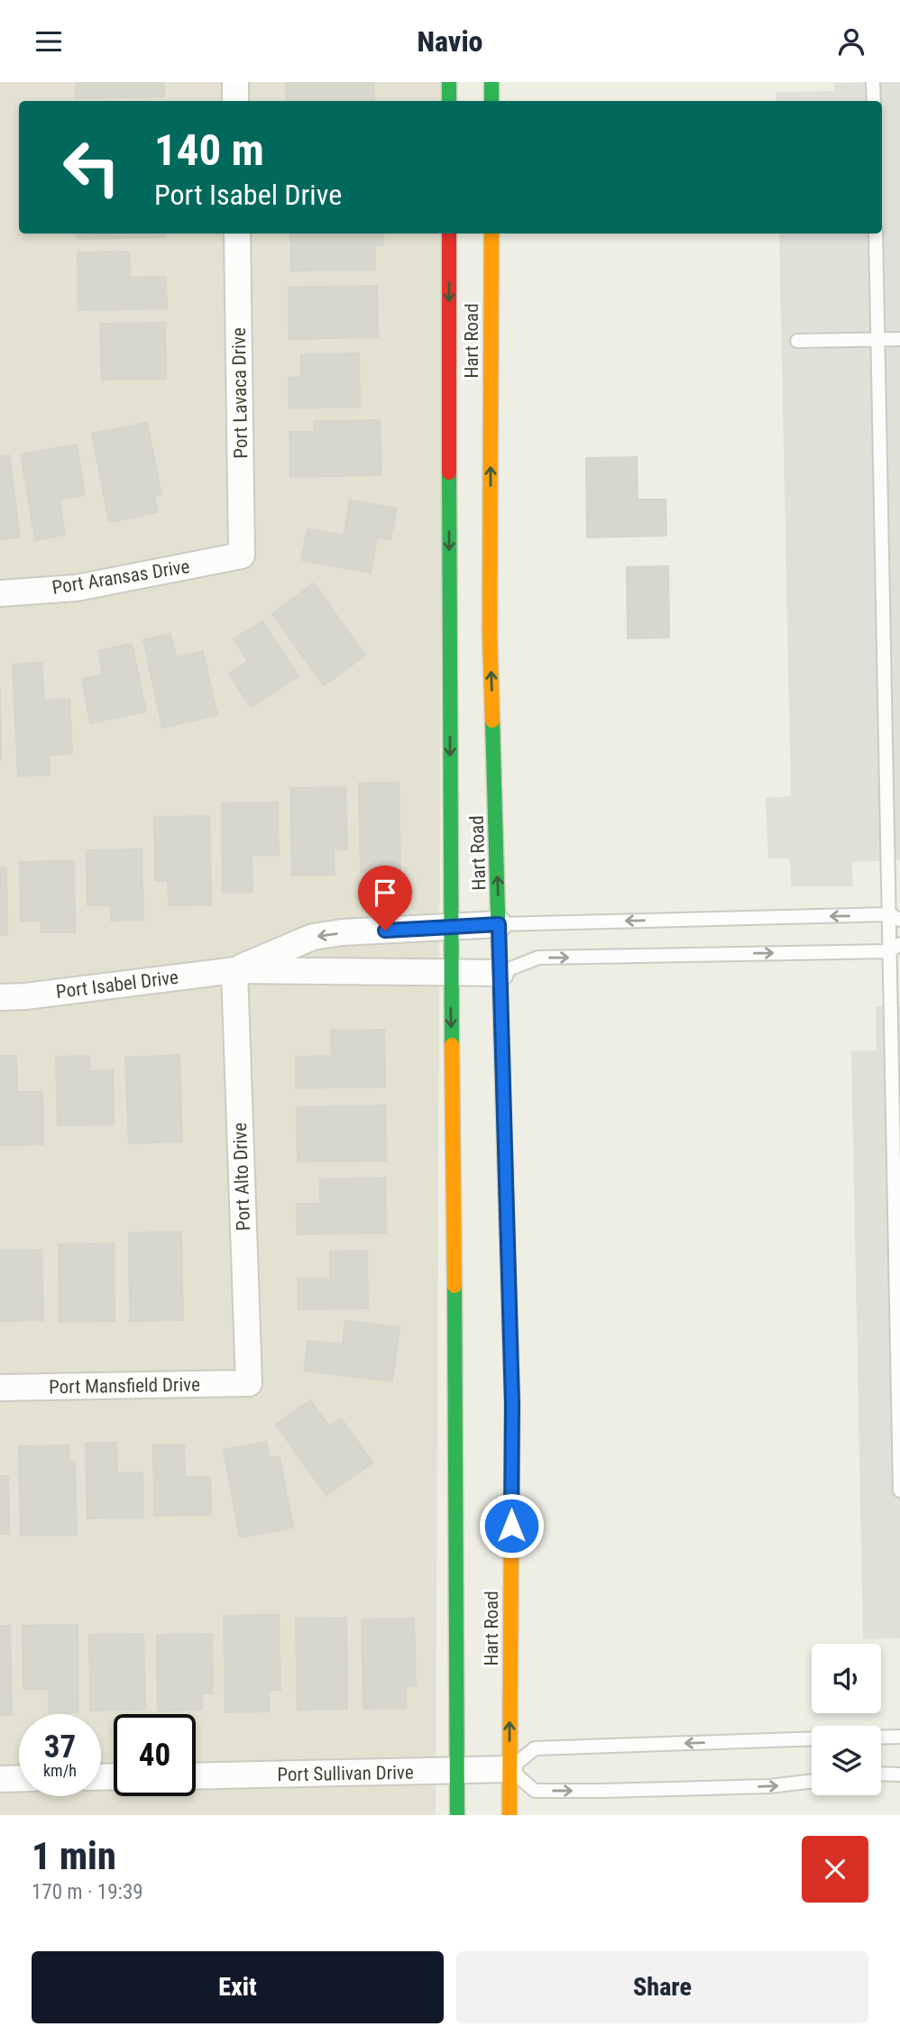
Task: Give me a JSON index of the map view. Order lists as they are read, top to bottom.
{
  "streets": {
    "street": [
      "Hart Road",
      "Port Lavaca Drive",
      "Port Aransas Drive",
      "Port Isabel Drive",
      "Port Alto Drive",
      "Port Mansfield Drive",
      "Port Sullivan Drive"
    ]
  },
  "crossings": [
    ["Hart Road", "Port Isabel Drive"],
    ["Hart Road", "Port Sullivan Drive"],
    ["Port Lavaca Drive", "Port Aransas Drive"],
    ["Port Isabel Drive", "Port Alto Drive"],
    ["Port Alto Drive", "Port Mansfield Drive"]
  ],
  "page": {
    "header": "Navio",
    "turn": ["140 m", "Port Isabel Drive"],
    "speed": "37 km/h",
    "limit": "40",
    "heading": ["1 min", "170 m · 19:39"],
    "buttons": ["Exit", "Share"]
  }
}
